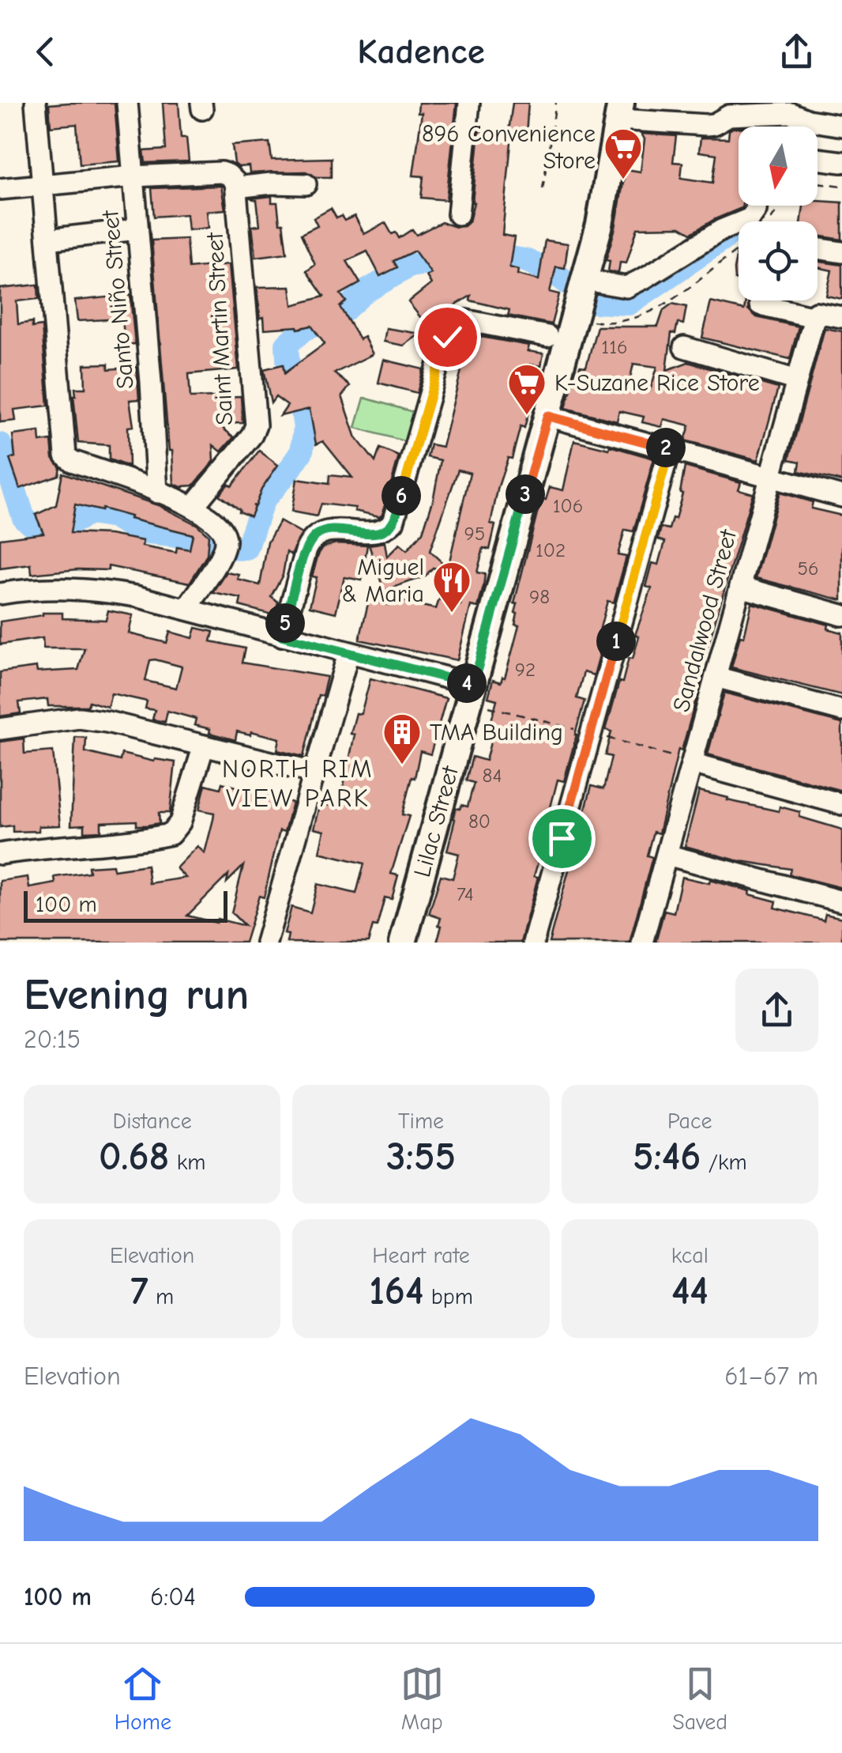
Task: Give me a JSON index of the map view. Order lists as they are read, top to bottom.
{
  "streets": {
    "main road": ["Lilac Street"],
    "street": ["Santo Niño Street", "Saint Martin Street", "Sandalwood Street"]
  },
  "districts": ["NORTH RIM VIEW PARK"],
  "places": {
    "supermarket": ["896 Convenience Store", "K-Suzane Rice Store"],
    "restaurant": ["Miguel & Maria"],
    "building": ["TMA Building"]
  },
  "house_numbers": [
    "116",
    "106",
    "95",
    "102",
    "56",
    "98",
    "92",
    "84",
    "80",
    "74"
  ],
  "scale_bar": "100 m",
  "north": "bottom",
  "page": {
    "header": "Kadence",
    "pins": [
      "2",
      "3",
      "6",
      "5",
      "1",
      "4"
    ],
    "scale": "100 m",
    "heading": ["Evening run", "20:15"],
    "stats": [
      ["Distance", "0.68 km"],
      ["Time", "3:55"],
      ["Pace", "5:46 /km"],
      ["Elevation", "7 m"],
      ["Heart rate", "164 bpm"],
      ["kcal", "44"]
    ],
    "chart": ["Elevation", "61–67 m"],
    "list": [
      {
        "name": "100 m",
        "note": "6:04"
      }
    ],
    "tabs": ["Home", "Map", "Saved"]
  }
}
